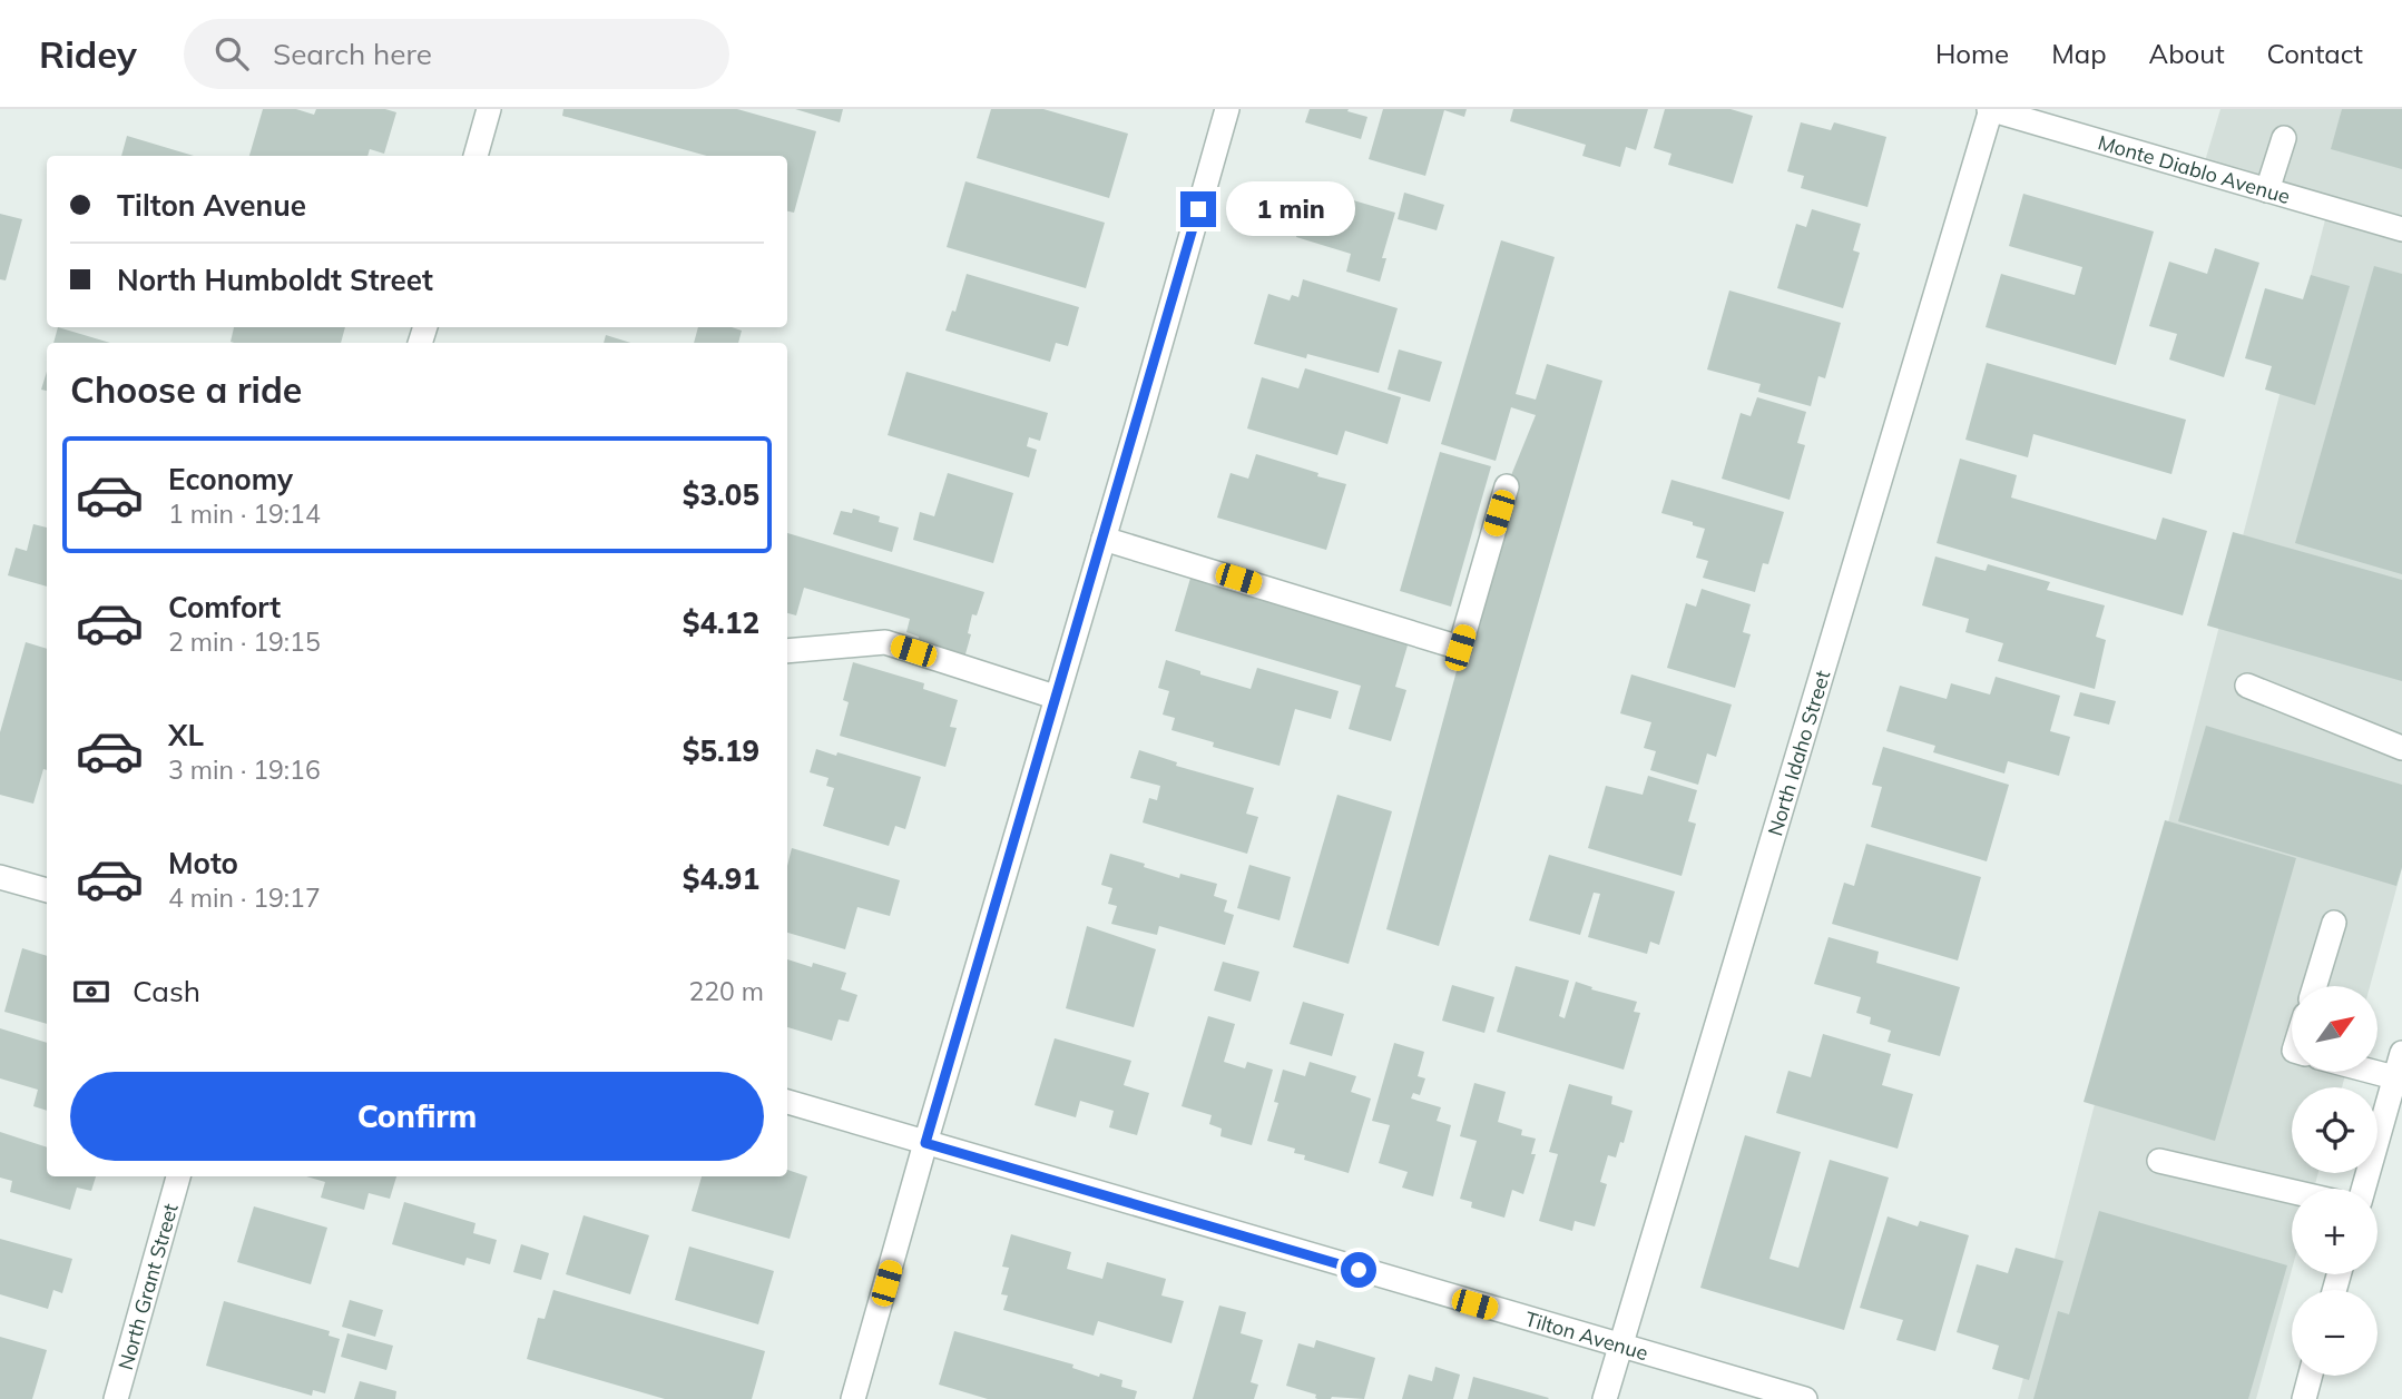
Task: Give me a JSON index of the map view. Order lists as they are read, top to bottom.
{
  "streets": {
    "street": [
      "Monte Diablo Avenue",
      "North Idaho Street",
      "North Grant Street",
      "Tilton Avenue"
    ]
  },
  "crossings": [
    ["Monte Diablo Avenue", "North Idaho Street"],
    ["North Idaho Street", "Tilton Avenue"]
  ],
  "north": "top right",
  "page": {
    "header": "Ridey",
    "search": "Search here",
    "nav": [
      "Home",
      "Map",
      "About",
      "Contact"
    ],
    "banner": ["Tilton Avenue", "North Humboldt Street"],
    "bubble": "1 min",
    "heading": "Choose a ride",
    "list": [
      {
        "name": "Economy",
        "note": "1 min · 19:14",
        "value": "$3.05"
      },
      {
        "name": "Comfort",
        "note": "2 min · 19:15",
        "value": "$4.12"
      },
      {
        "name": "XL",
        "note": "3 min · 19:16",
        "value": "$5.19"
      },
      {
        "name": "Moto",
        "note": "4 min · 19:17",
        "value": "$4.91"
      }
    ],
    "pay": ["Cash", "220 m"],
    "map_buttons": ["+", "−"],
    "buttons": "Confirm"
  }
}
